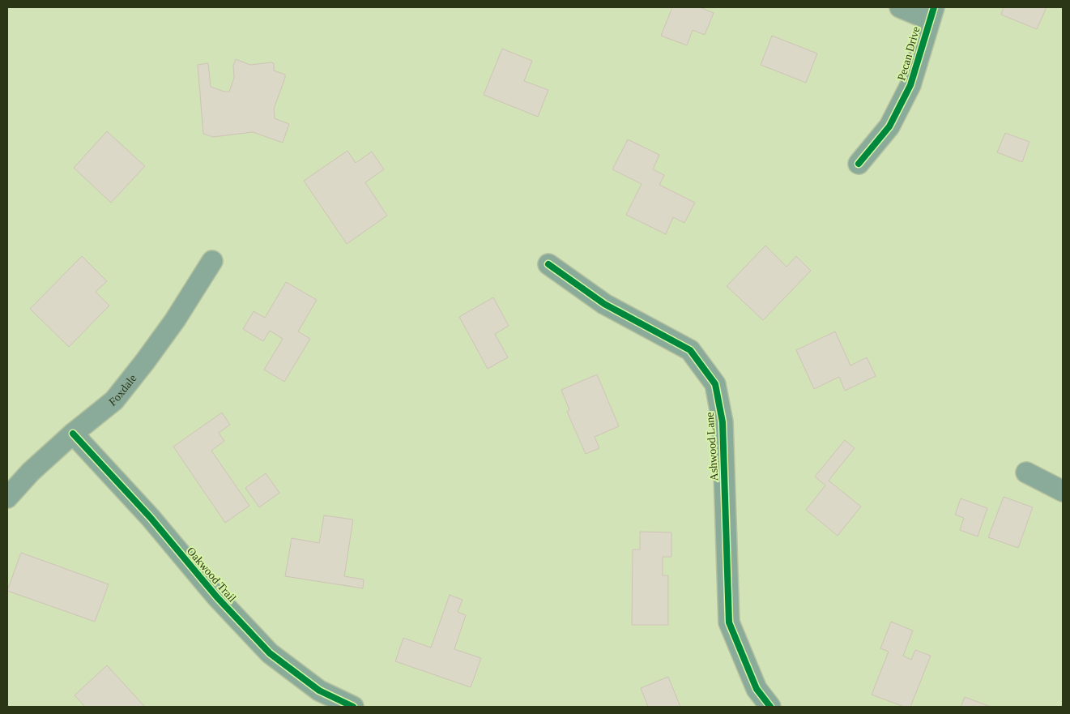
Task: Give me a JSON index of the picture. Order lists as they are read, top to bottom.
{
  "streets": {
    "street": [
      "Pecan Drive",
      "Foxdale",
      "Ashwood Lane",
      "Oakwood Trail"
    ]
  },
  "crossings": [
    ["Foxdale", "Oakwood Trail"]
  ]
}
